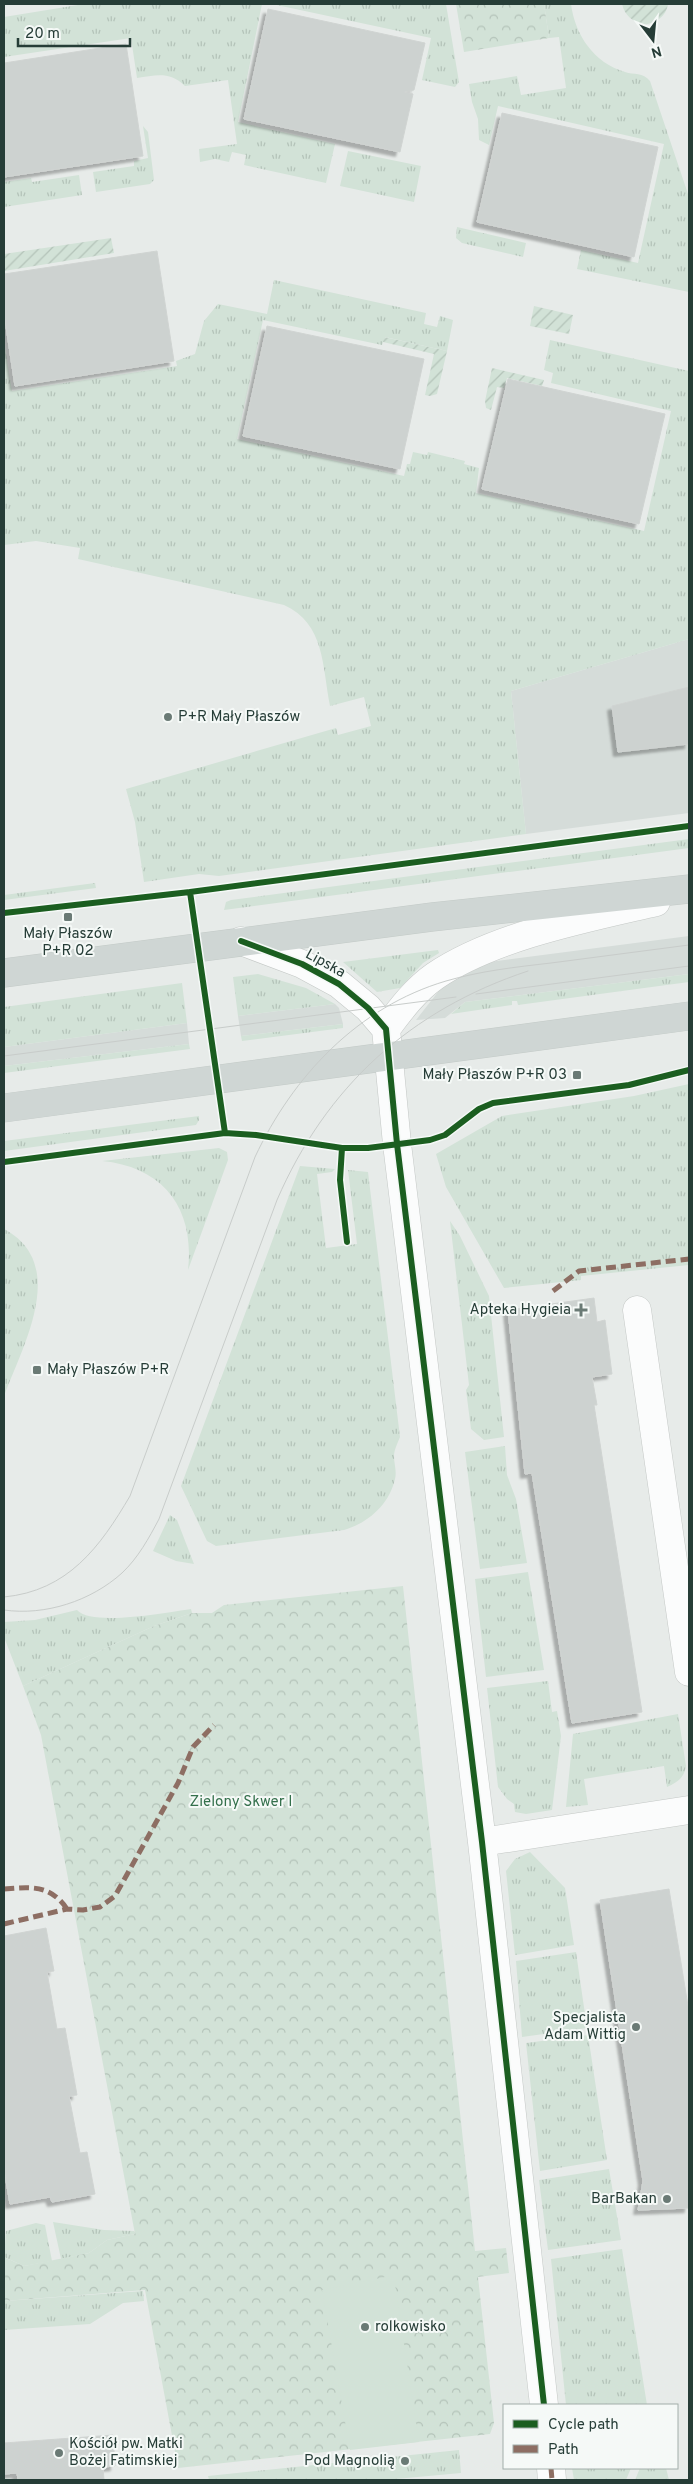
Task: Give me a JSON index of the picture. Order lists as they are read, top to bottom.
{
  "streets": {
    "main road": ["Lipska"]
  },
  "parks": ["Zielony Skwer I"],
  "places": {
    "other": [
      "P+R Mały Płaszów",
      "Specjalista Adam Wittig",
      "BarBakan",
      "rolkowisko",
      "Kościół pw. Matki Bożej Fatimskiej",
      "Pod Magnolią"
    ],
    "transit": ["Mały Płaszów P+R 02", "Mały Płaszów P+R 03", "Mały Płaszów P+R"],
    "health": ["Apteka Hygieia"]
  },
  "legend": ["Cycle path", "Path"],
  "scale_bar": "20 m",
  "north": "bottom"
}
